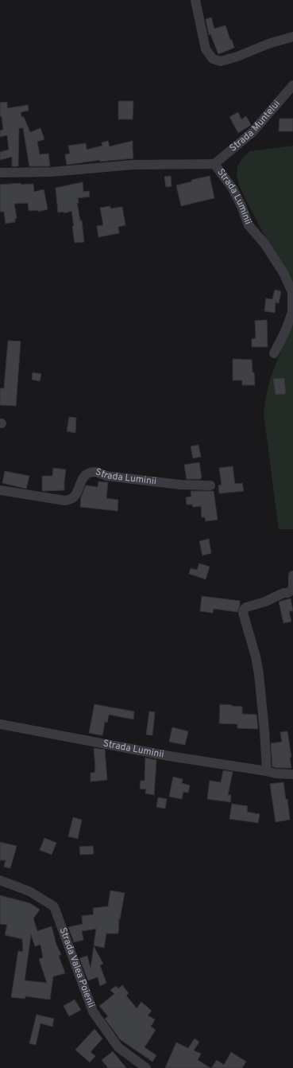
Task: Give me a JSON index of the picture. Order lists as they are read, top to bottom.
{
  "streets": {
    "street": ["Strada Muntelui", "Strada Luminii", "Strada Valea Poienii"]
  },
  "crossings": [
    ["Strada Muntelui", "Strada Luminii"]
  ]
}
